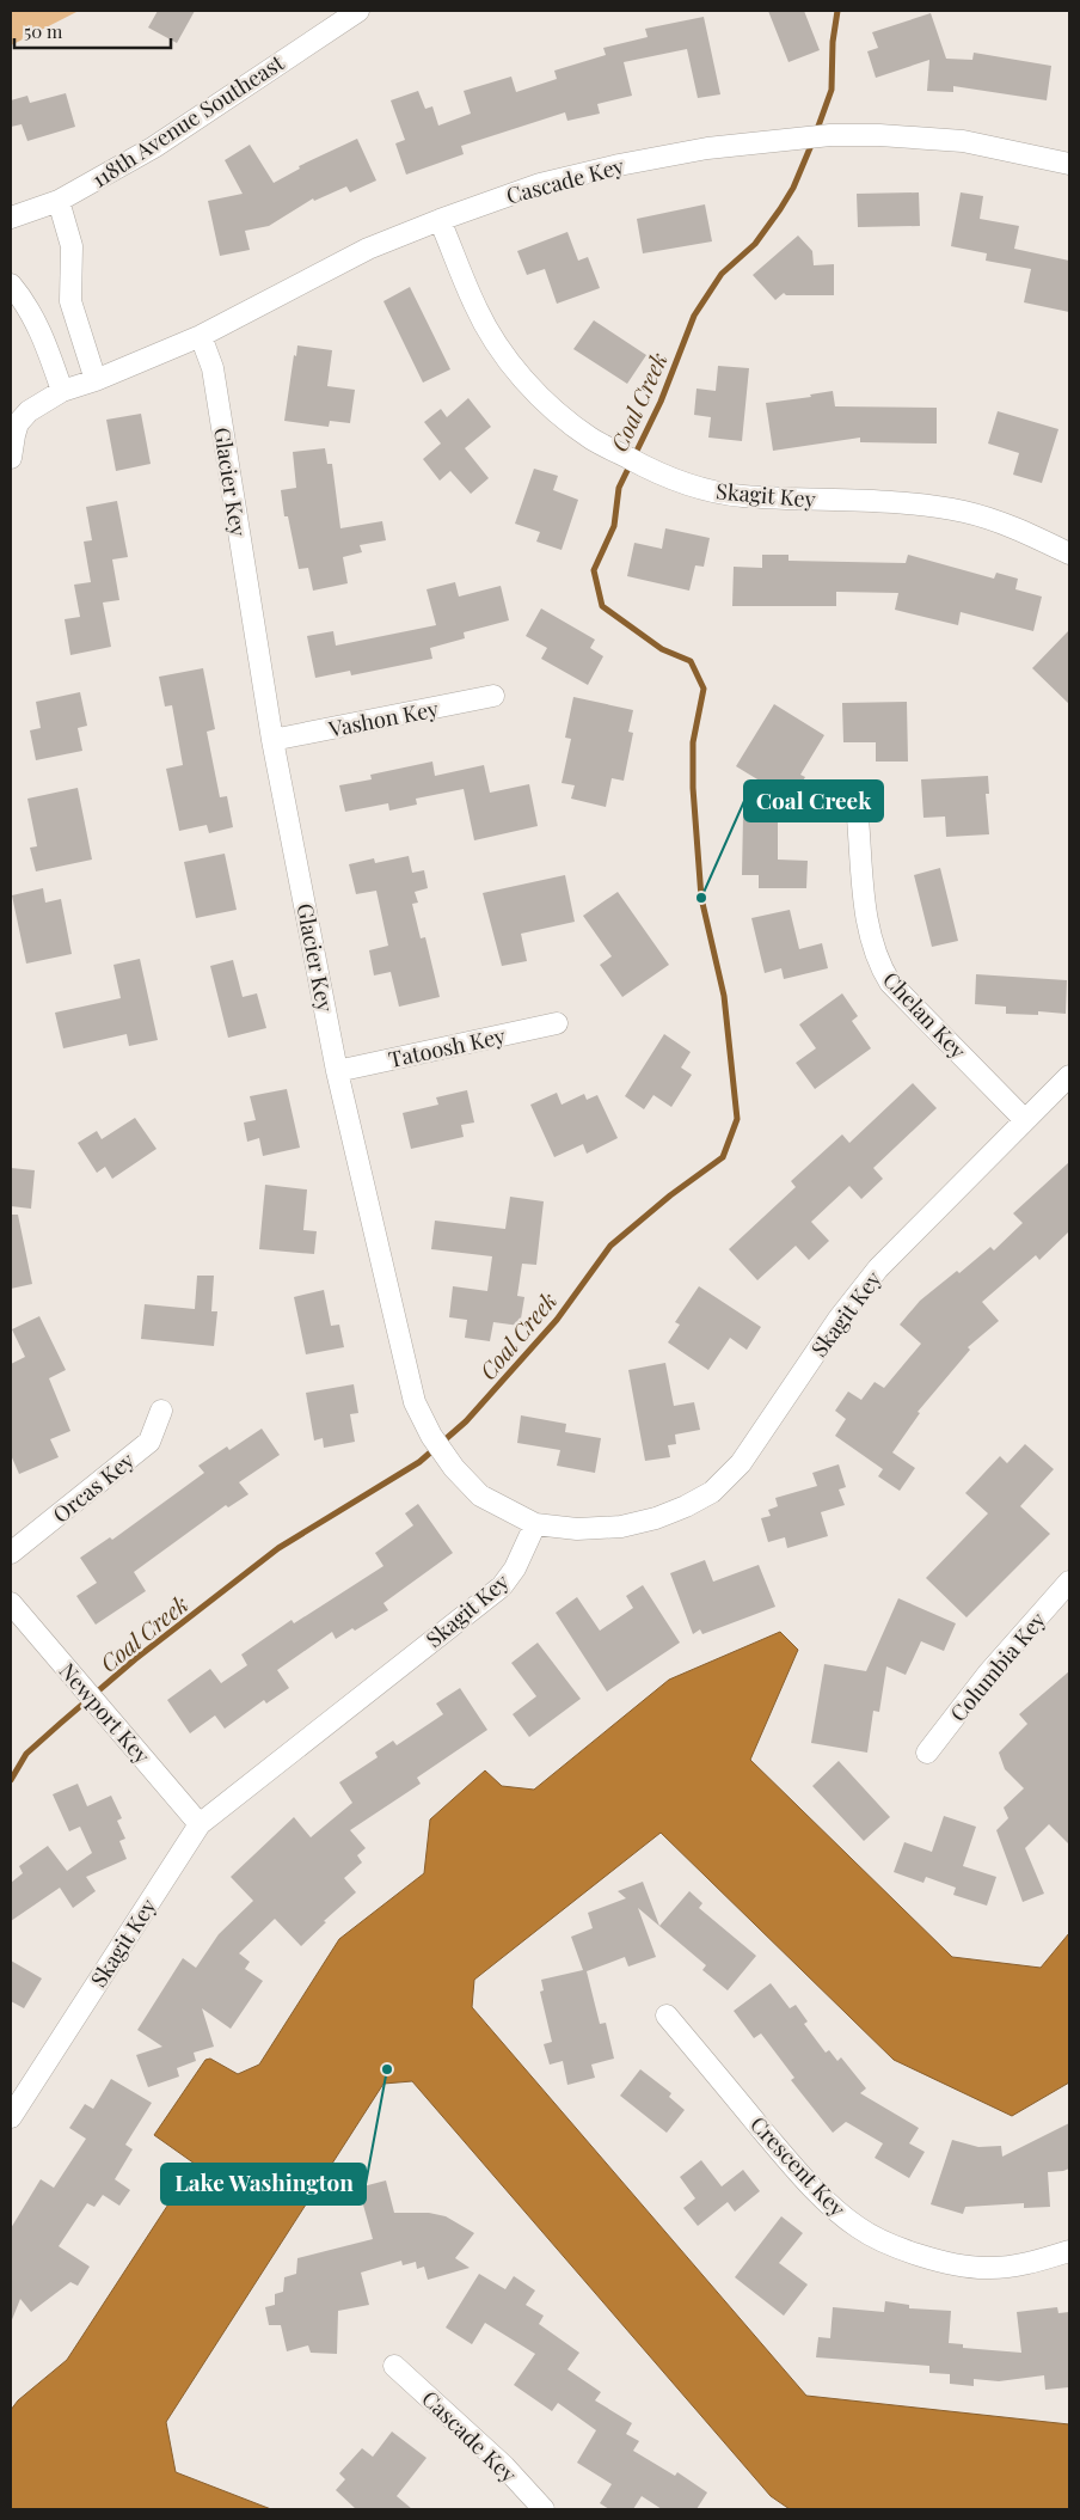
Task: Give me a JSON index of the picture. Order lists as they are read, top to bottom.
{
  "streets": {
    "street": [
      "118th Avenue Southeast",
      "Cascade Key",
      "Glacier Key",
      "Skagit Key",
      "Vashon Key",
      "Chelan Key",
      "Tatoosh Key",
      "Orcas Key",
      "Columbia Key",
      "Newport Key",
      "Crescent Key"
    ]
  },
  "crossings": [
    ["Cascade Key", "Glacier Key"],
    ["Cascade Key", "Skagit Key"],
    ["Glacier Key", "Skagit Key"],
    ["Glacier Key", "Vashon Key"],
    ["Glacier Key", "Tatoosh Key"],
    ["Skagit Key", "Chelan Key"],
    ["Skagit Key", "Newport Key"]
  ],
  "water": ["Coal Creek"],
  "places": ["Coal Creek", "Lake Washington"],
  "scale_bar": "50 m"
}
